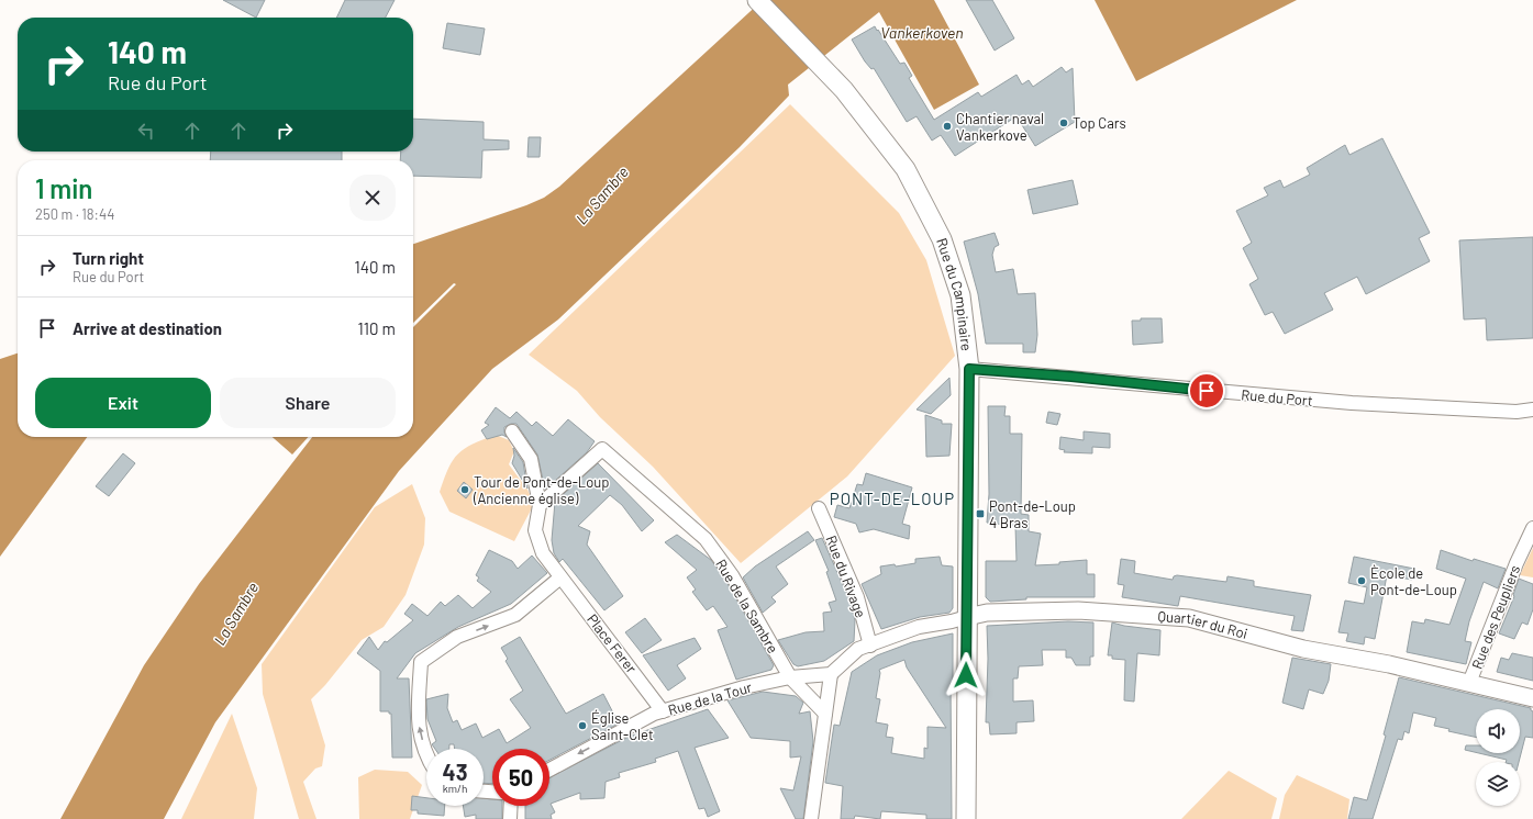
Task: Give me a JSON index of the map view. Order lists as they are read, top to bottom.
{
  "streets": {
    "main road": ["Rue du Campinaire"],
    "street": [
      "Rue du Port",
      "Rue du Rivage",
      "Rue de la Sambre",
      "Rue des Peupliers",
      "Quartier du Roi",
      "Place Ferer",
      "Rue de la Tour"
    ]
  },
  "crossings": [
    ["Rue du Campinaire", "Rue du Port"],
    ["Rue du Campinaire", "Quartier du Roi"],
    ["Rue du Rivage", "Quartier du Roi"],
    ["Rue de la Sambre", "Rue de la Tour"],
    ["Rue des Peupliers", "Quartier du Roi"],
    ["Quartier du Roi", "Rue de la Tour"],
    ["Place Ferer", "Rue de la Tour"]
  ],
  "one_way": ["Rue de la Tour"],
  "districts": ["PONT-DE-LOUP"],
  "water": ["Vankerkoven", "La Sambre"],
  "places": {
    "other": [
      "Top Cars",
      "Chantier naval Vankerkove",
      "Tour de Pont-de-Loup (Ancienne église)",
      "Ècole de Pont-de-Loup",
      "Église Saint-Clet"
    ],
    "transit": ["Pont-de-Loup 4 Bras"]
  },
  "page": {
    "turn": ["140 m", "Rue du Port"],
    "heading": ["1 min", "250 m · 18:44"],
    "list": [
      {
        "name": "Turn right",
        "note": "Rue du Port",
        "value": "140 m"
      },
      {
        "name": "Arrive at destination",
        "value": "110 m"
      }
    ],
    "buttons": ["Exit", "Share"],
    "speed": "43 km/h",
    "limit": "50"
  }
}
